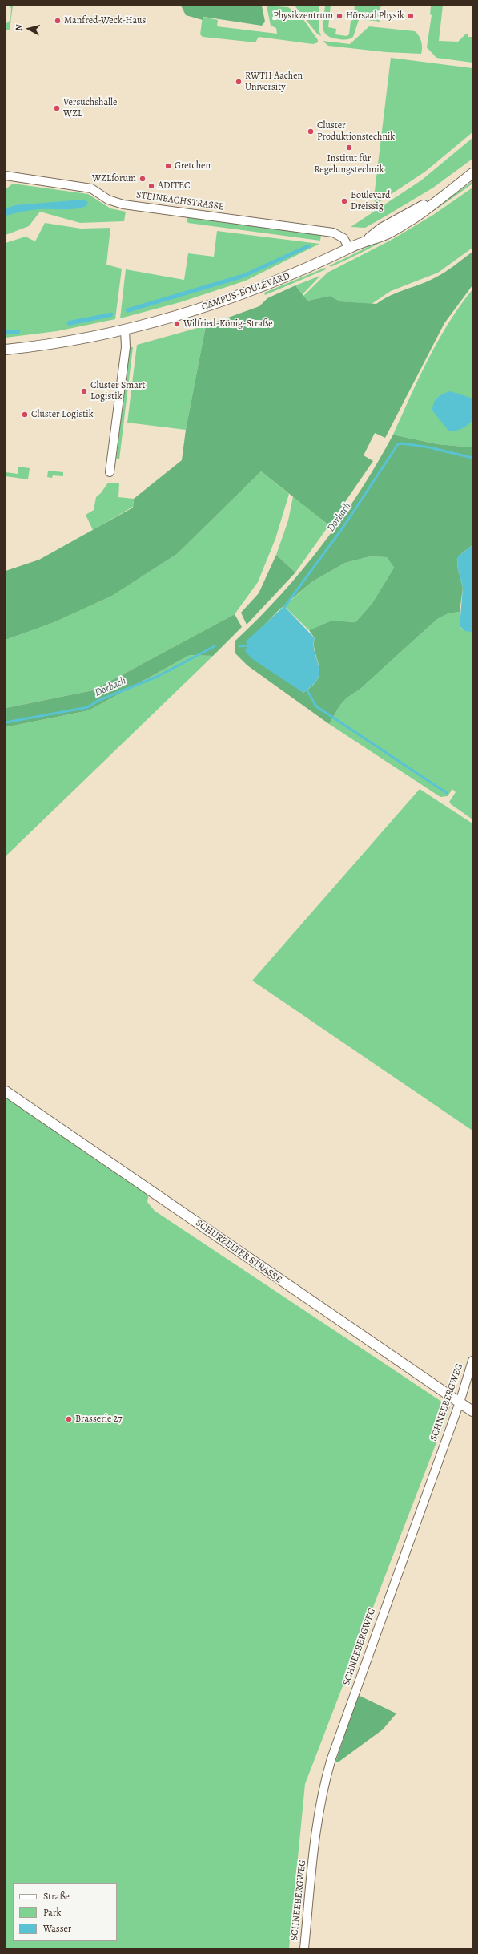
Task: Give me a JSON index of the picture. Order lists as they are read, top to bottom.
{
  "streets": {
    "street": [
      "STEINBACHSTRASSE",
      "CAMPUS-BOULEVARD",
      "SCHURZELTER STRASSE",
      "SCHNEEBERGWEG"
    ]
  },
  "crossings": [
    ["STEINBACHSTRASSE", "CAMPUS-BOULEVARD"],
    ["SCHURZELTER STRASSE", "SCHNEEBERGWEG"]
  ],
  "water": ["Dorbach"],
  "places": [
    "Physikzentrum",
    "Hörsaal Physik",
    "Manfred-Weck-Haus",
    "RWTH Aachen University",
    "Versuchshalle WZL",
    "Cluster Produktionstechnik",
    "Institut für Regelungstechnik",
    "Gretchen",
    "WZLforum",
    "ADITEC",
    "Boulevard Dreissig",
    "Wilfried-König-Straße",
    "Cluster Smart Logistik",
    "Cluster Logistik",
    "Brasserie 27"
  ],
  "legend": ["Straße", "Park", "Wasser"],
  "north": "left"
}
